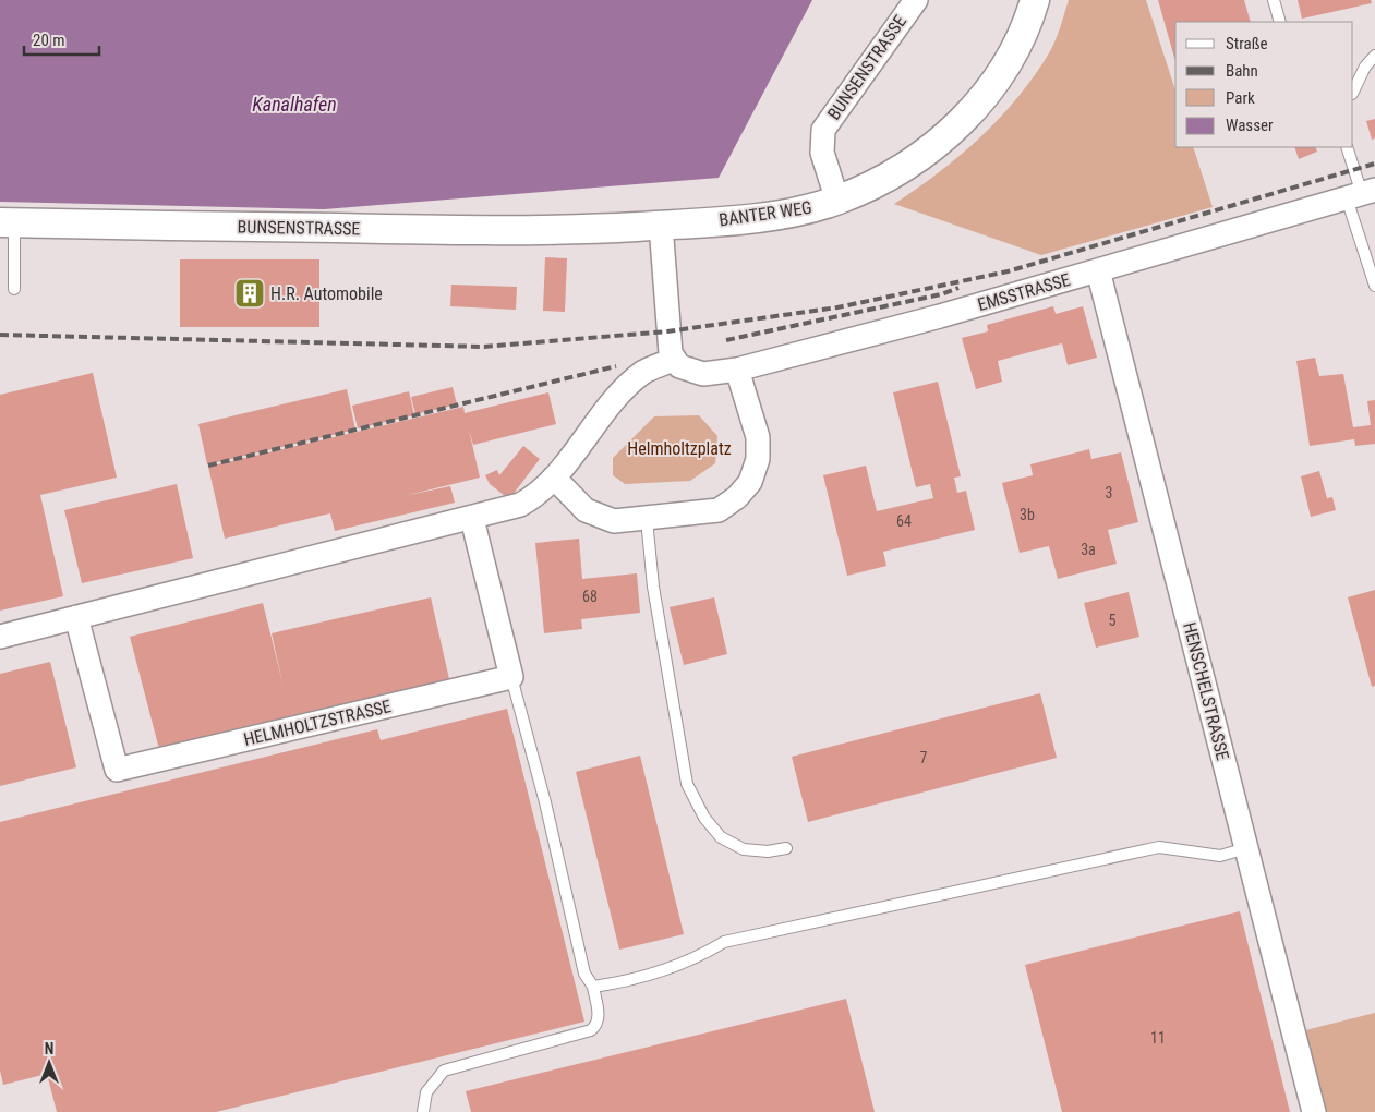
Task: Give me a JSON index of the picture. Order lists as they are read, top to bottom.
{
  "streets": {
    "street": [
      "BUNSENSTRASSE",
      "BANTER WEG",
      "EMSSTRASSE",
      "HENSCHELSTRASSE",
      "HELMHOLTZSTRASSE"
    ]
  },
  "crossings": [
    ["BUNSENSTRASSE", "BANTER WEG"],
    ["EMSSTRASSE", "HENSCHELSTRASSE"]
  ],
  "water": ["Kanalhafen"],
  "parks": ["Helmholtzplatz"],
  "places": {
    "building": ["H.R. Automobile"]
  },
  "house_numbers": [
    "3",
    "3b",
    "64",
    "3a",
    "68",
    "5",
    "7",
    "11"
  ],
  "legend": [
    "Straße",
    "Bahn",
    "Park",
    "Wasser"
  ],
  "scale_bar": "20 m",
  "north": "top"
}
